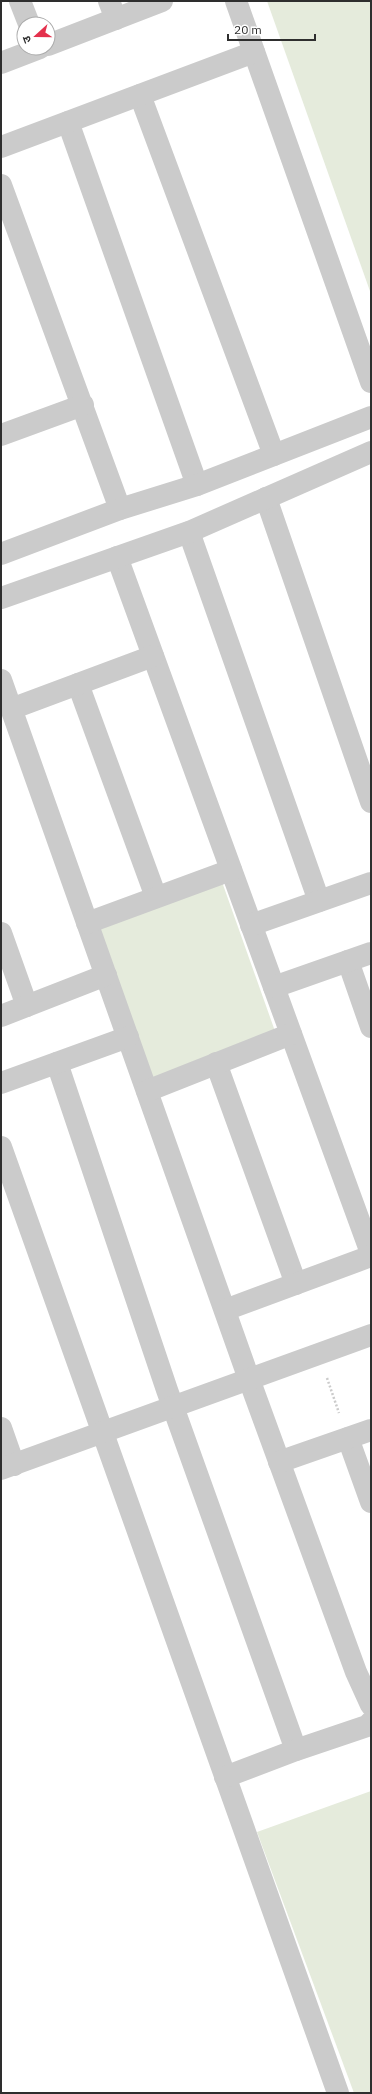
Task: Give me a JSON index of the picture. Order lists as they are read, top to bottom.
{
  "scale_bar": "20 m",
  "north": "left"
}
